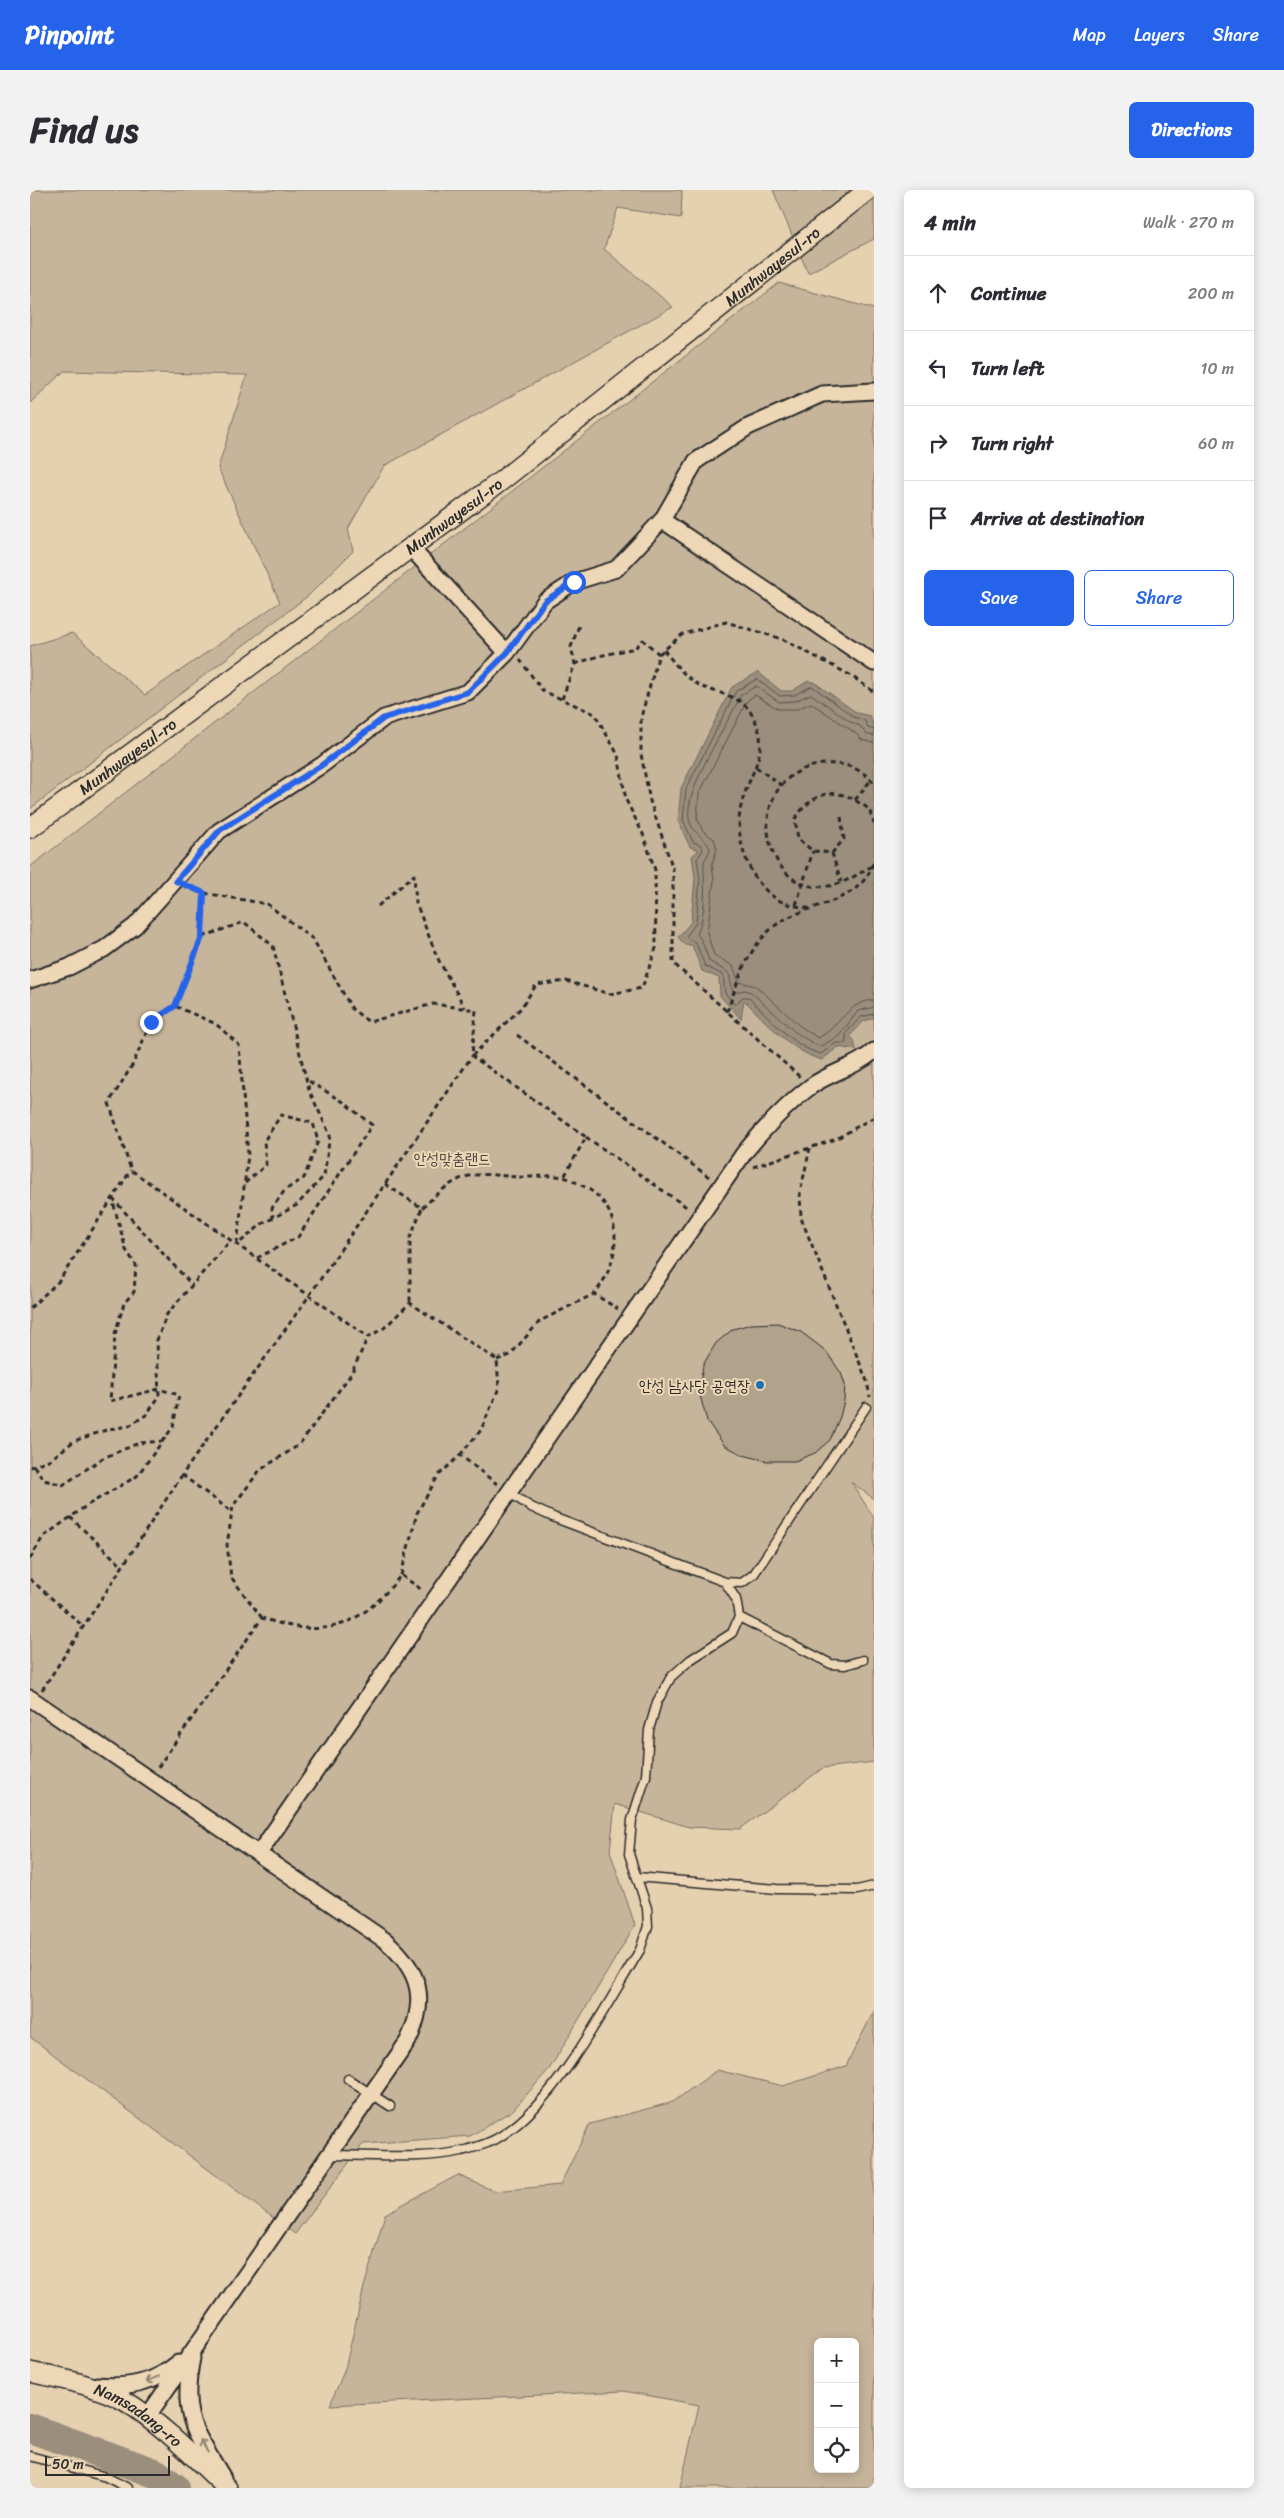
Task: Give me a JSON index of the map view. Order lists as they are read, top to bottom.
{
  "streets": {
    "street": ["Munhwayesul-ro", "Namsadang-ro"]
  },
  "parks": ["안성맞춤랜드"],
  "places": ["안성 남사당 공연장"],
  "scale_bar": "50 m",
  "page": {
    "header": "Pinpoint",
    "nav": ["Map", "Layers", "Share"],
    "title": "Find us",
    "buttons": [
      "Directions",
      ["Save", "Share"]
    ],
    "heading": ["4 min", "Walk · 270 m"],
    "list": [
      ["Continue", "200 m"],
      ["Turn left", "10 m"],
      ["Turn right", "60 m"],
      "Arrive at destination"
    ],
    "map_buttons": ["+", "−"],
    "scale": "50 m"
  }
}
